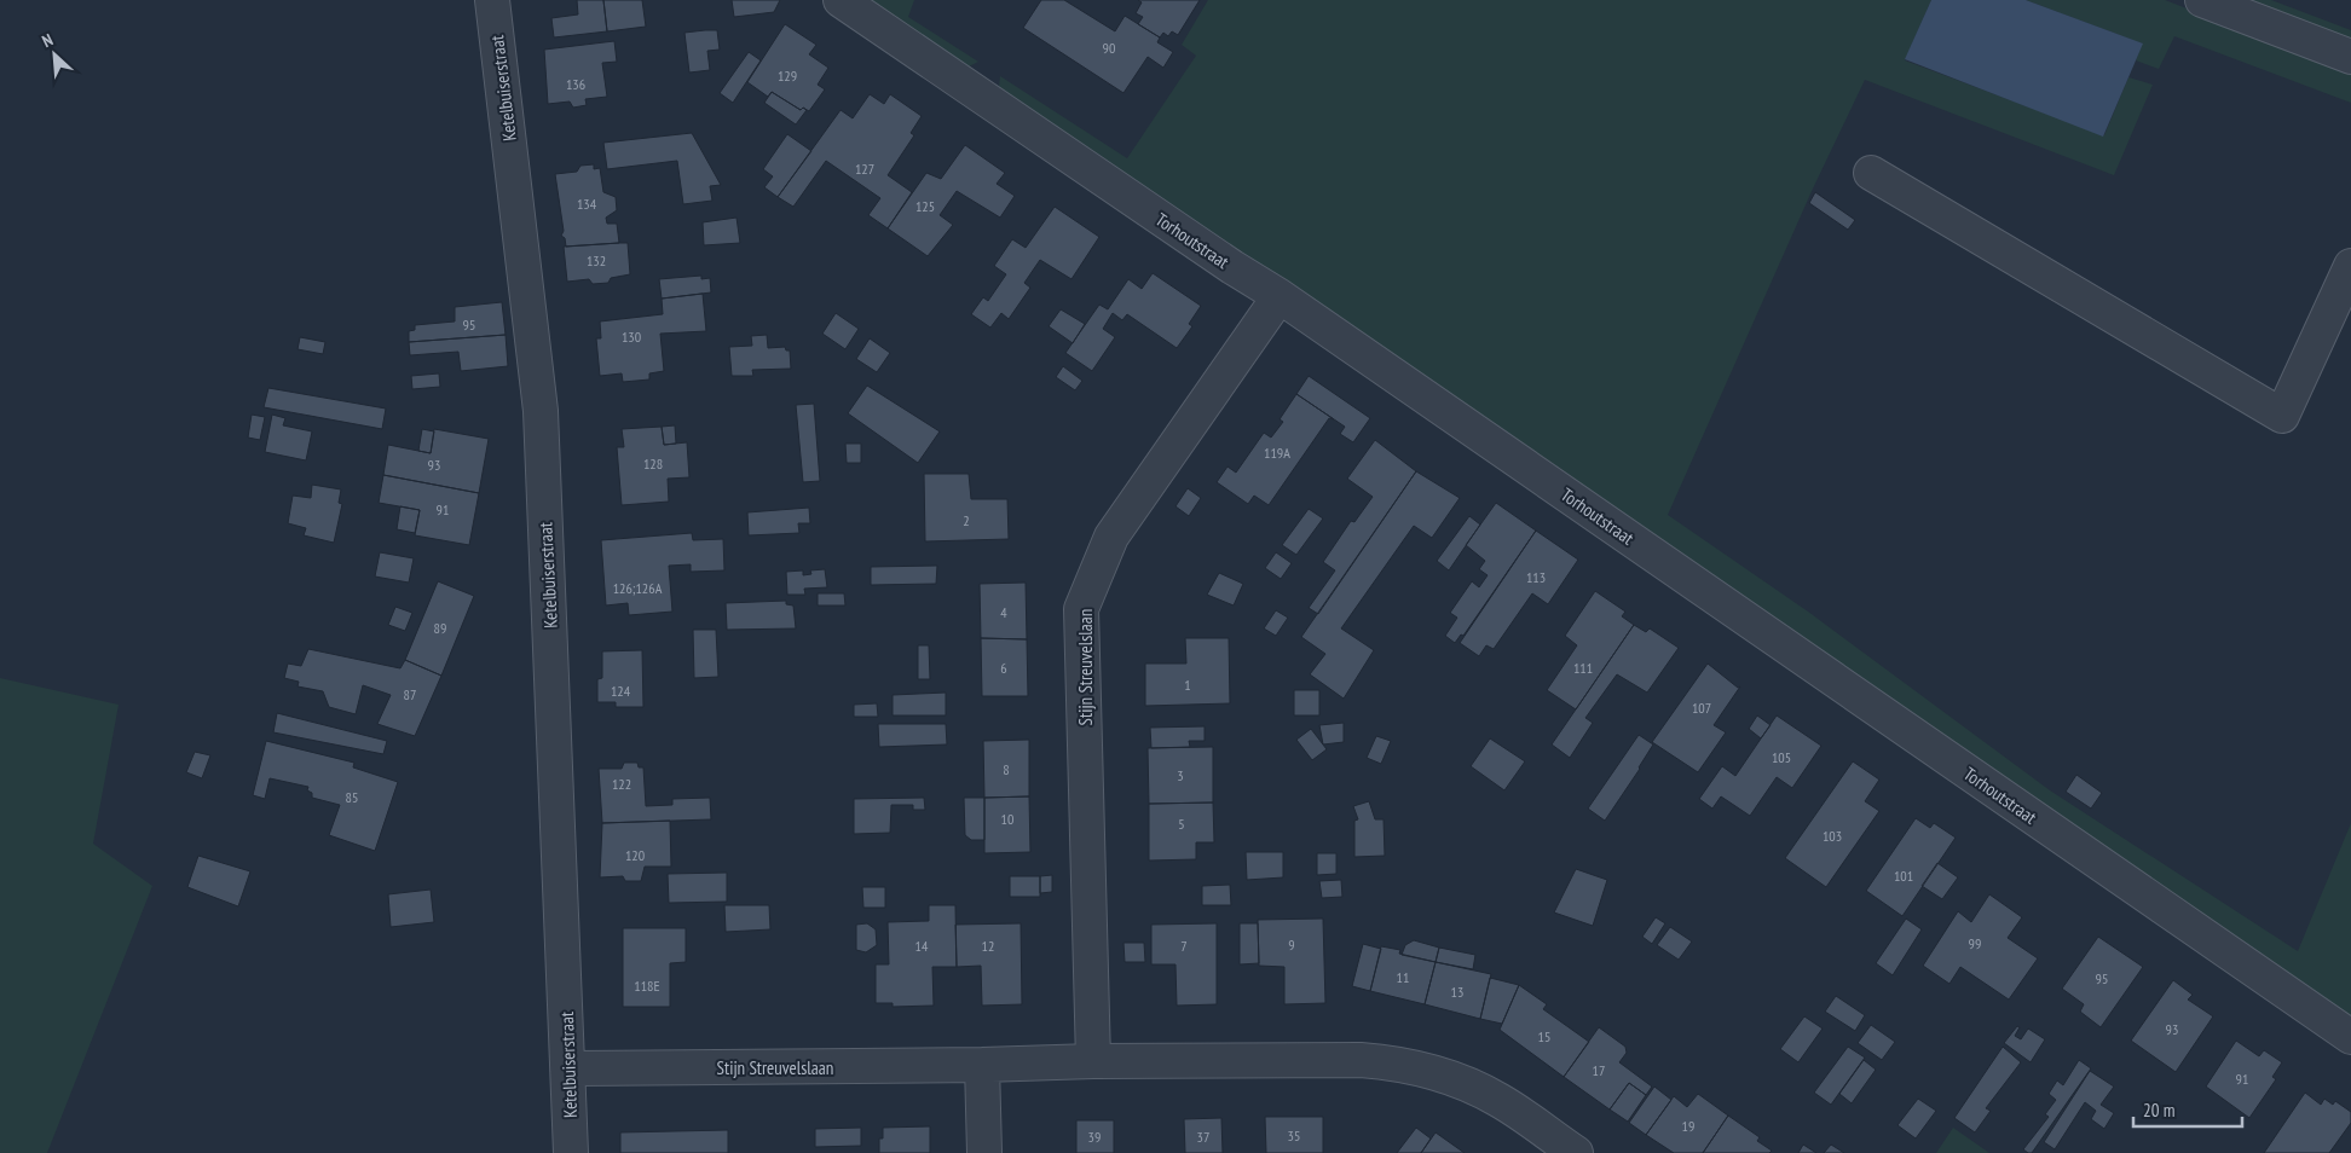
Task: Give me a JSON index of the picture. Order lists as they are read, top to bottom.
{
  "streets": {
    "street": ["Ketelbuiserstraat", "Torhoutstraat", "Stijn Streuvelslaan"]
  },
  "crossings": [
    ["Ketelbuiserstraat", "Stijn Streuvelslaan"],
    ["Torhoutstraat", "Stijn Streuvelslaan"]
  ],
  "house_numbers": [
    "90",
    "129",
    "136",
    "127",
    "134",
    "125",
    "132",
    "95",
    "130",
    "119A",
    "128",
    "93",
    "91",
    "2",
    "113",
    "126;126A",
    "4",
    "89",
    "6",
    "111",
    "1",
    "124",
    "87",
    "107",
    "105",
    "8",
    "3",
    "122",
    "85",
    "10",
    "5",
    "103",
    "120",
    "101",
    "99",
    "9",
    "14",
    "12",
    "7",
    "11",
    "95",
    "118E",
    "13",
    "93",
    "15",
    "17",
    "91",
    "19",
    "35",
    "39",
    "37"
  ],
  "scale_bar": "20 m",
  "north": "top left"
}
